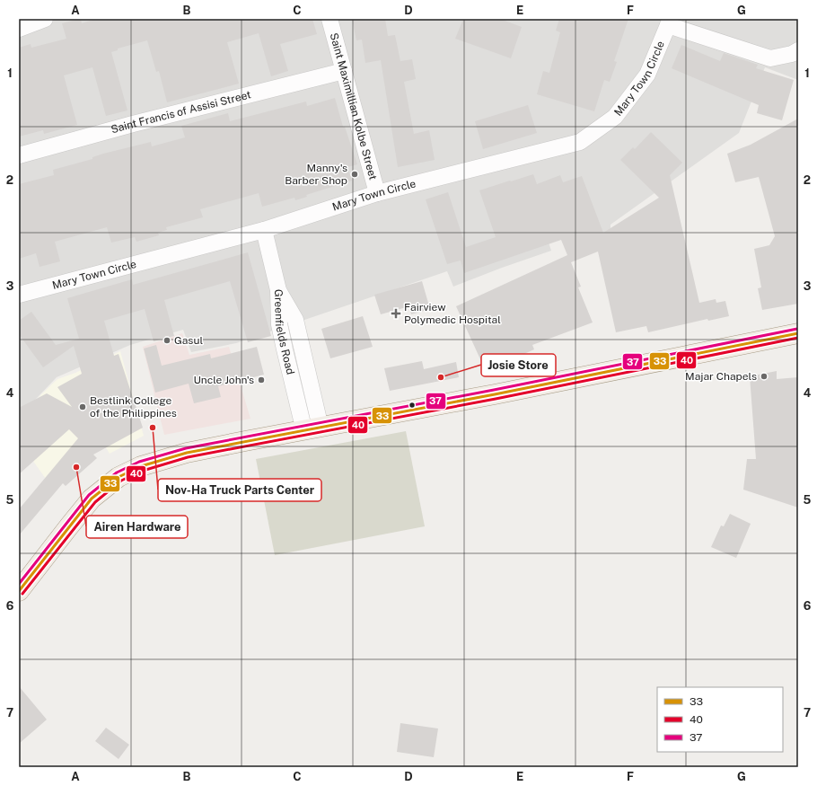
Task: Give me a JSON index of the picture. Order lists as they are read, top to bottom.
{
  "streets": {
    "street": [
      "Mary Town Circle",
      "Saint Maximillian Kolbe Street",
      "Saint Francis of Assisi Street",
      "Greenfields Road"
    ]
  },
  "crossings": [
    ["Mary Town Circle", "Saint Maximillian Kolbe Street"],
    ["Mary Town Circle", "Greenfields Road"],
    ["Saint Maximillian Kolbe Street", "Saint Francis of Assisi Street"]
  ],
  "places": {
    "other": [
      "Manny's Barber Shop",
      "Gasul",
      "Majar Chapels",
      "Josie Store",
      "Uncle John's",
      "Bestlink College of the Philippines",
      "Nov-Ha Truck Parts Center",
      "Airen Hardware"
    ],
    "health": ["Fairview Polymedic Hospital"]
  },
  "lines": ["transit line 37", "transit line 33", "transit line 40"],
  "legend": ["33", "40", "37"],
  "grid": {
    "columns": [
      "A",
      "B",
      "C",
      "D",
      "E",
      "F",
      "G"
    ],
    "rows": [
      "1",
      "2",
      "3",
      "4",
      "5",
      "6",
      "7"
    ]
  }
}
